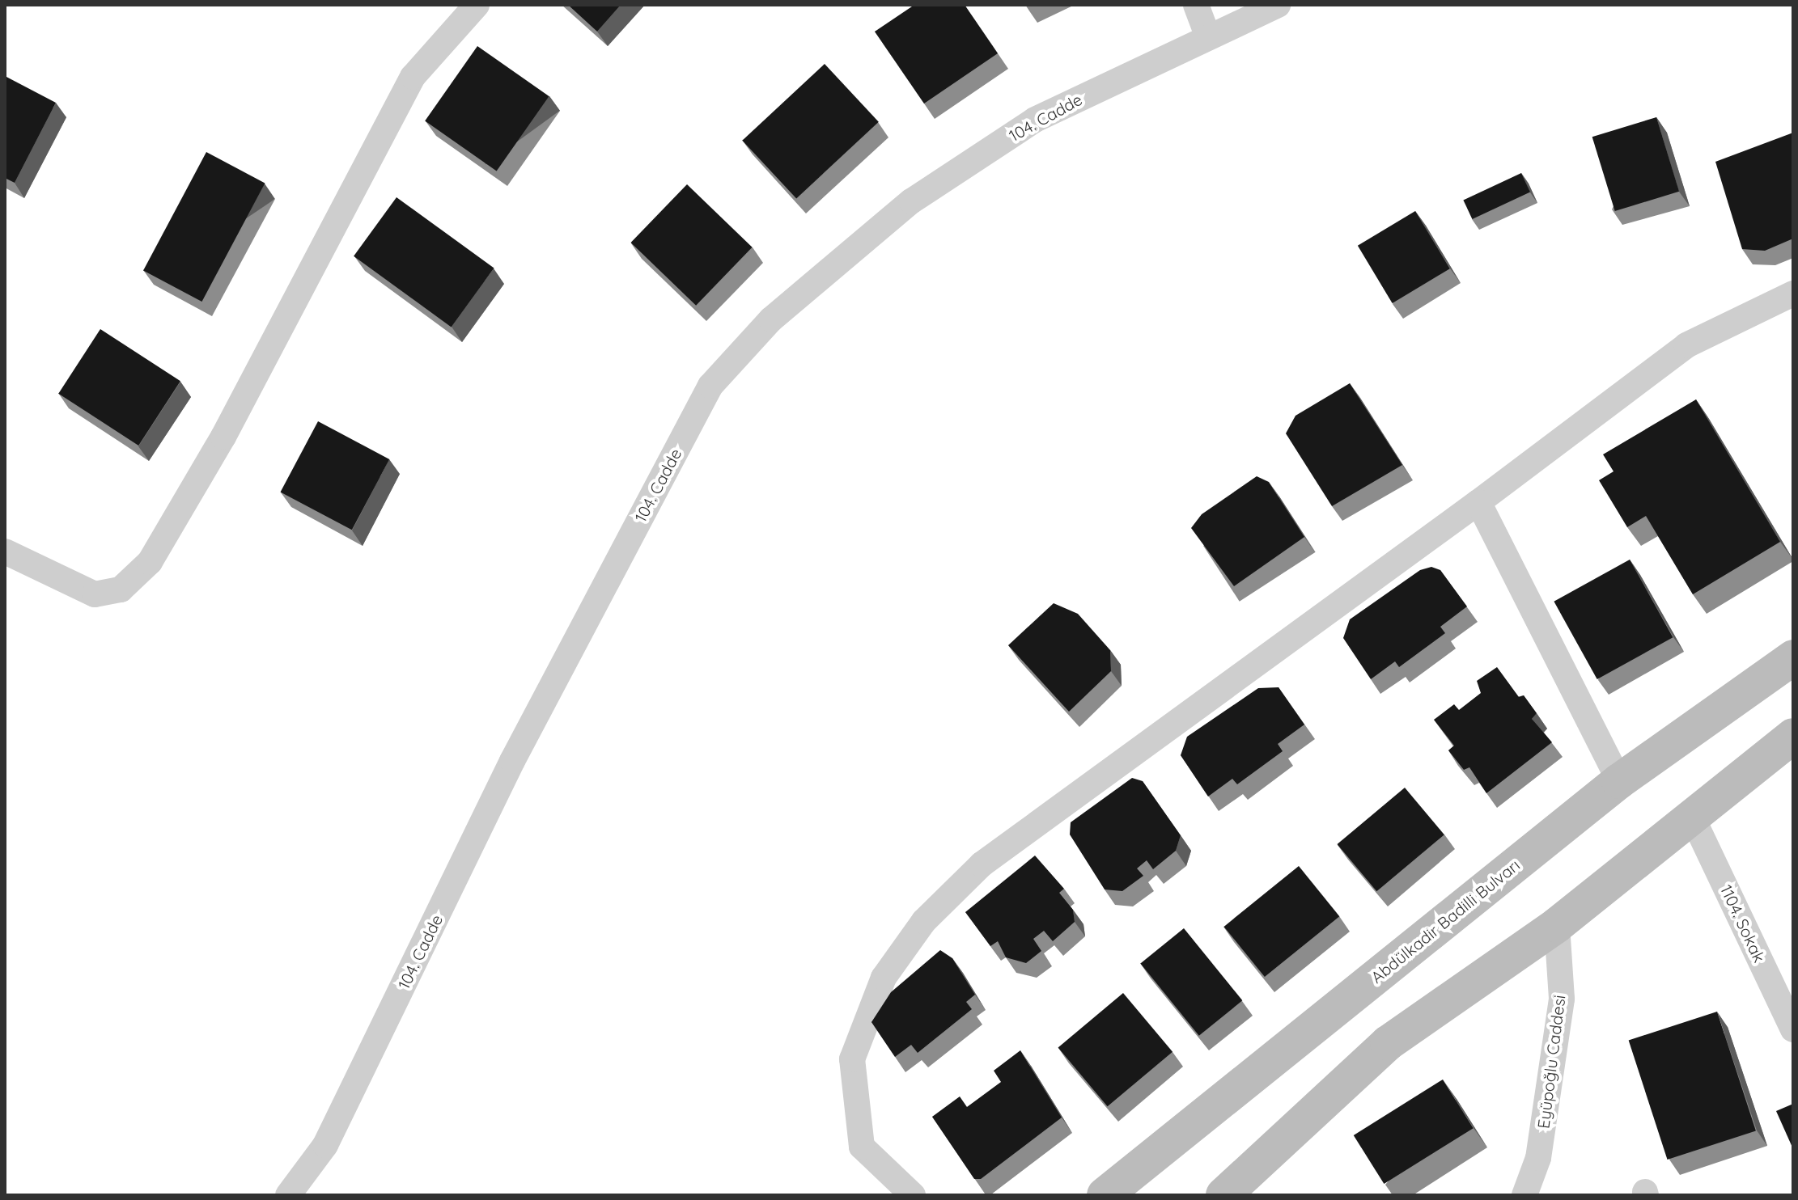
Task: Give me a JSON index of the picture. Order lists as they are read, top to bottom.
{
  "streets": {
    "main road": ["Abdülkadir Badilli Bulvarı"],
    "street": ["104. Cadde", "1104. Sokak", "Eyüpoğlu Caddesi"]
  }
}
